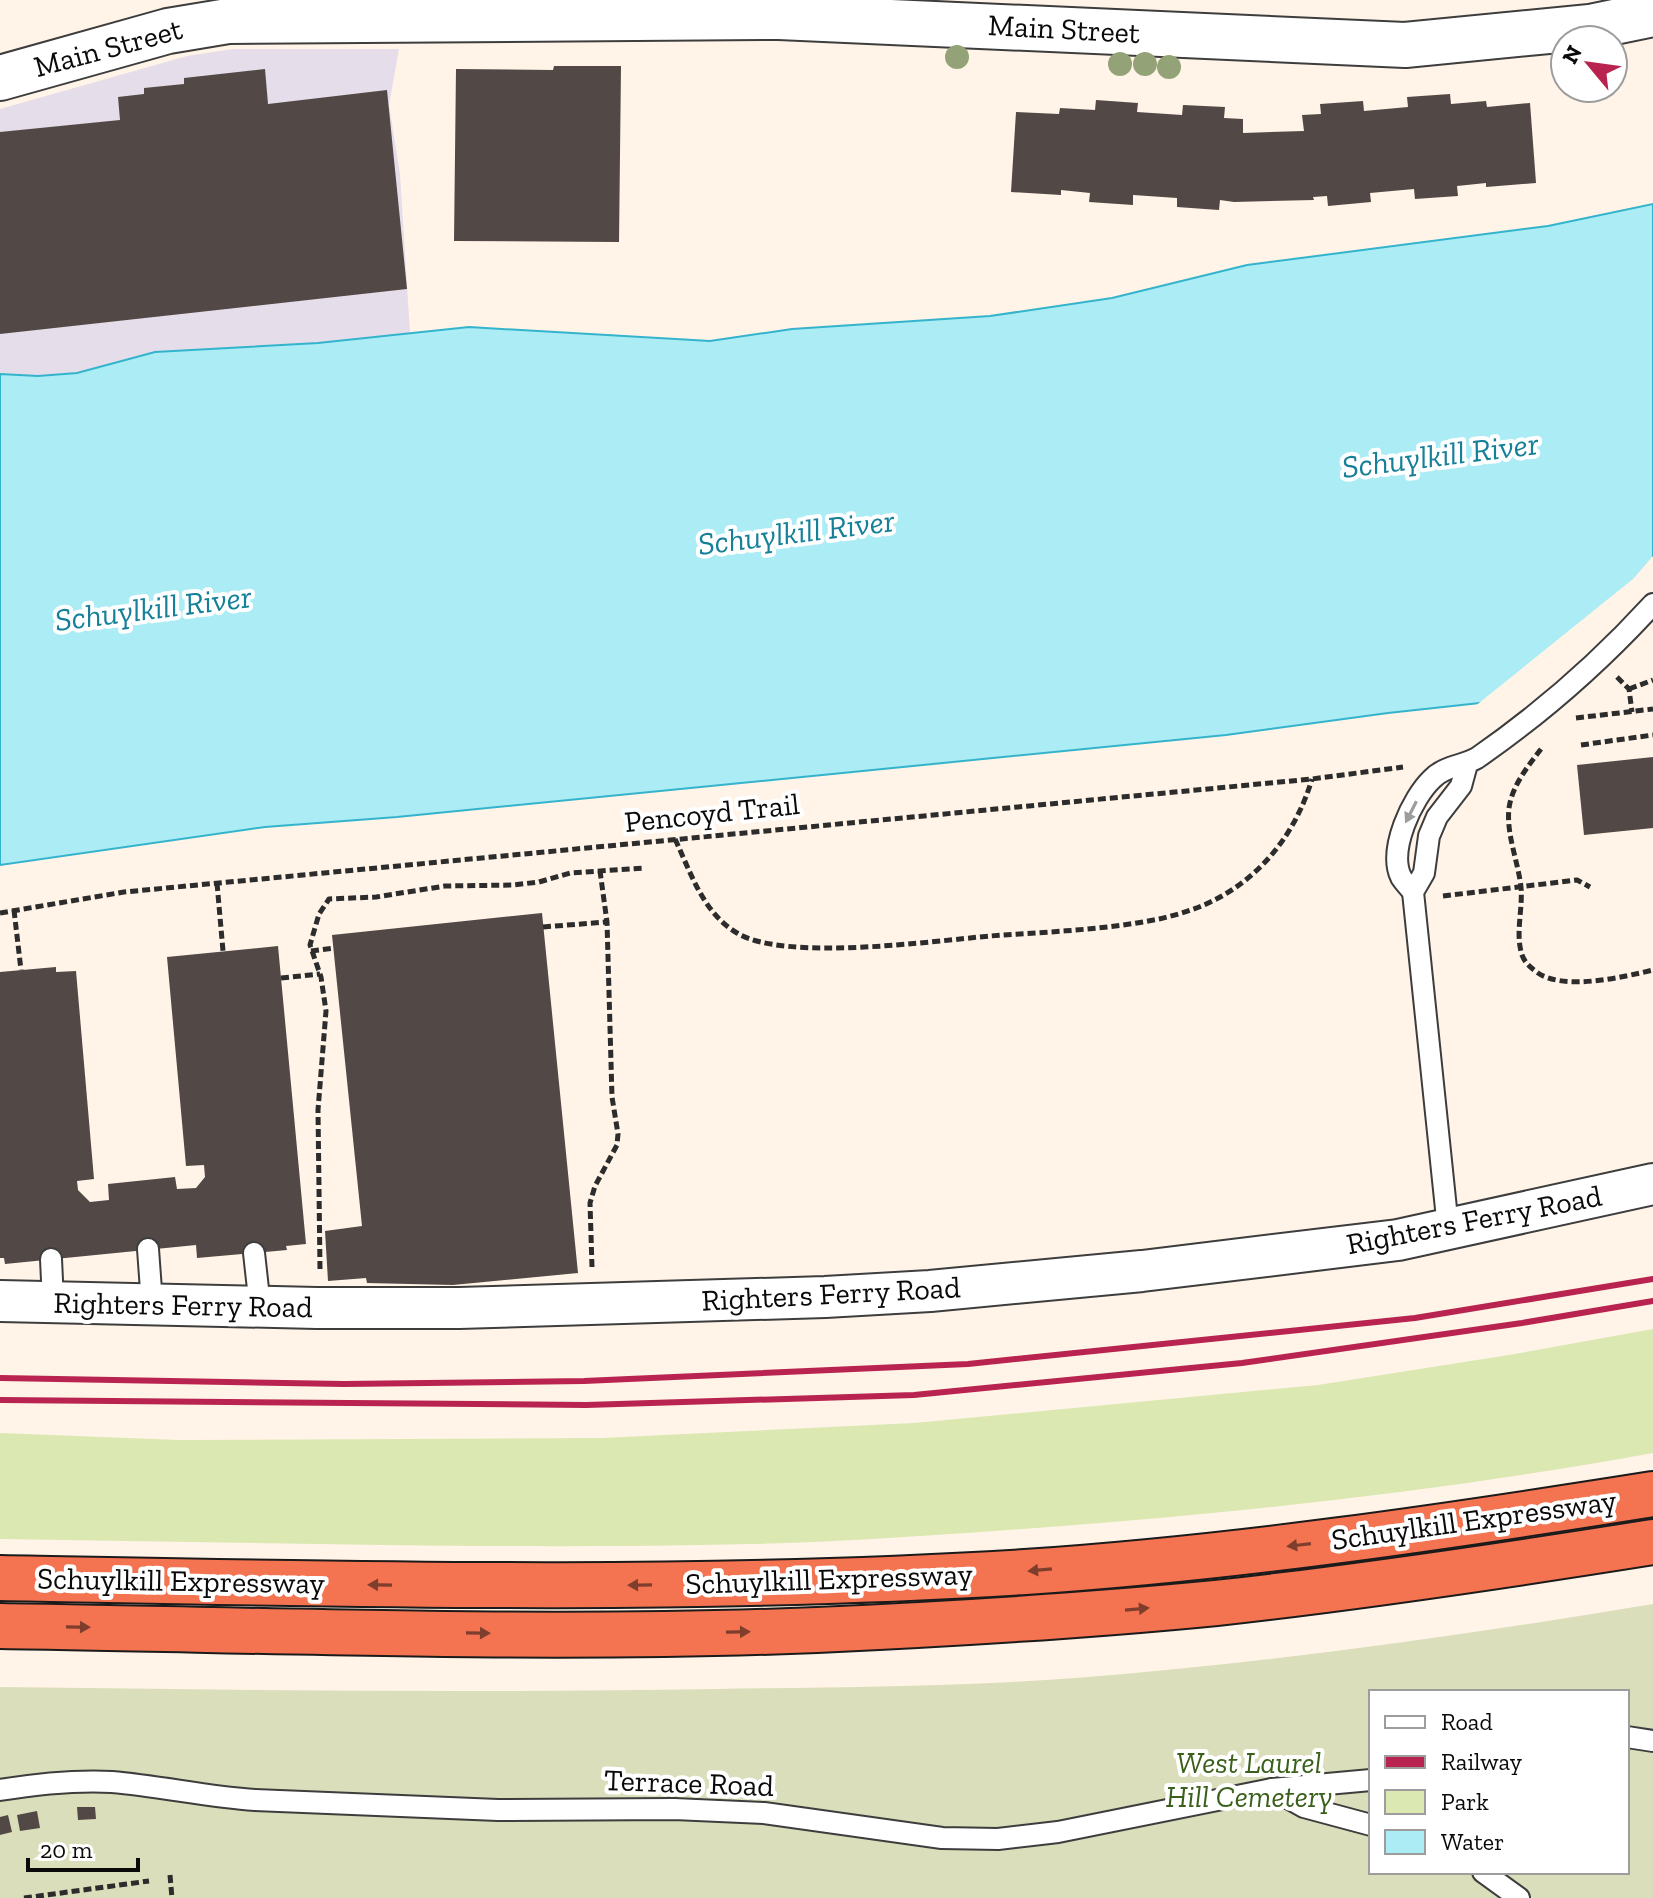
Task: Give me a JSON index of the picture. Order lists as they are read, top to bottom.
{
  "streets": {
    "highway": ["Schuylkill Expressway"],
    "street": ["Main Street", "Righters Ferry Road"],
    "lane": ["Terrace Road"],
    "path": ["Pencoyd Trail"]
  },
  "water": ["Schuylkill River"],
  "parks": ["West Laurel Hill Cemetery"],
  "legend": [
    "Road",
    "Railway",
    "Park",
    "Water"
  ],
  "scale_bar": "20 m",
  "north": "top left"
}
